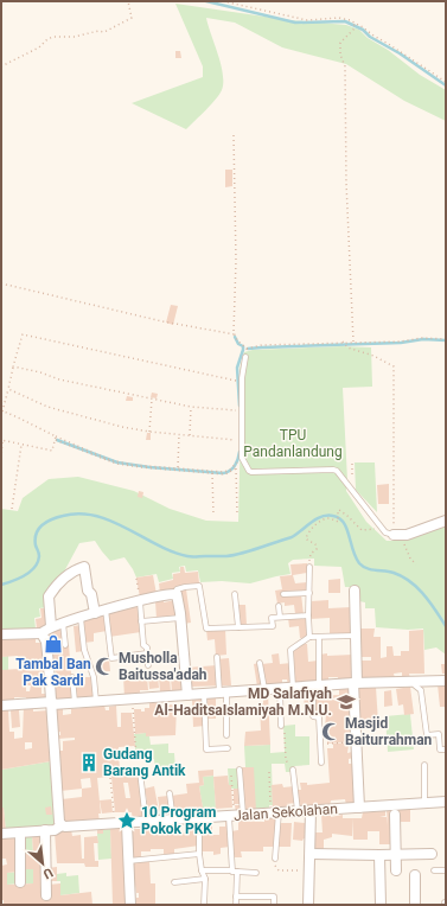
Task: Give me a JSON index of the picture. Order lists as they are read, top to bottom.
{
  "streets": {
    "street": ["Jalan Sekolahan"]
  },
  "parks": ["TPU Pandanlandung"],
  "places": {
    "shop": ["Tambal Ban Pak Sardi"],
    "mosque": ["Musholla Baitussa'adah", "Masjid Baiturrahman"],
    "school or university": ["MD Salafiyah Al-HaditsaIslamiyah M.N.U."],
    "building": ["Gudang Barang Antik"],
    "place": ["10 Program Pokok PKK"]
  },
  "north": "bottom right"
}
